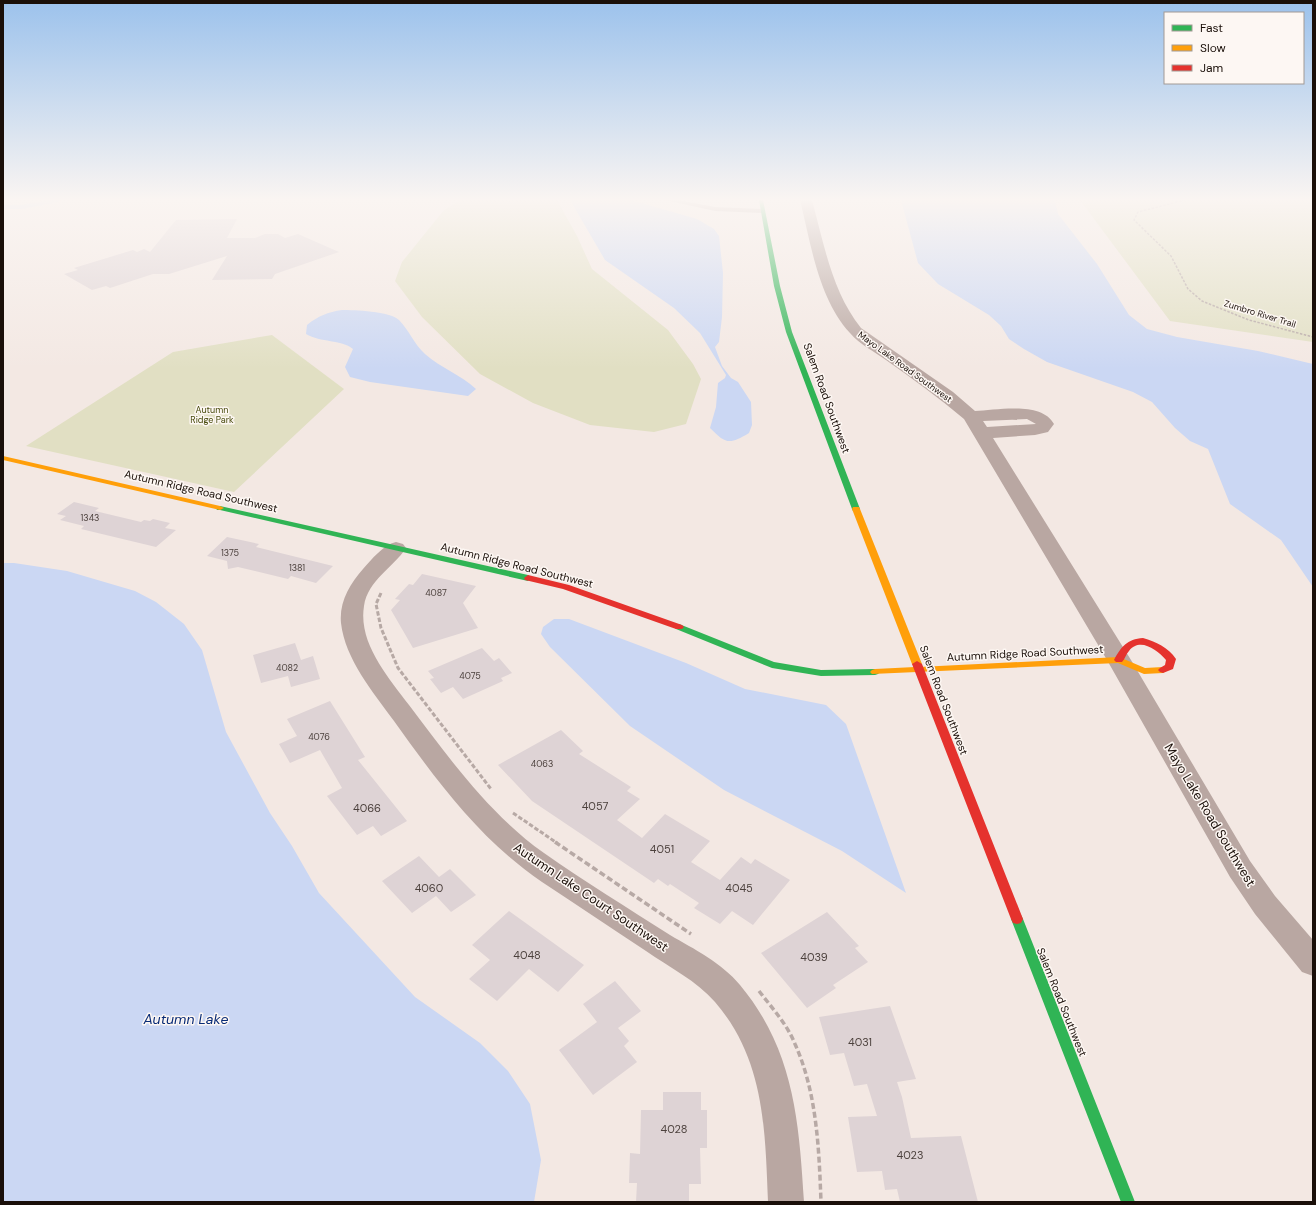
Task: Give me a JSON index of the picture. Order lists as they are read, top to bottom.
{
  "streets": {
    "main road": ["Salem Road Southwest", "Autumn Ridge Road Southwest"],
    "street": ["Mayo Lake Road Southwest", "Autumn Lake Court Southwest"],
    "path": ["Zumbro River Trail"]
  },
  "crossings": [
    ["Mayo Lake Road Southwest", "Autumn Ridge Road Southwest"],
    ["Salem Road Southwest", "Autumn Ridge Road Southwest"],
    ["Autumn Ridge Road Southwest", "Autumn Lake Court Southwest"]
  ],
  "water": ["Autumn Lake"],
  "parks": ["Autumn Ridge Park"],
  "house_numbers": [
    "1343",
    "1375",
    "1381",
    "4087",
    "4082",
    "4075",
    "4076",
    "4063",
    "4057",
    "4066",
    "4051",
    "4060",
    "4045",
    "4048",
    "4039",
    "4031",
    "4028",
    "4023"
  ],
  "legend": ["Fast", "Slow", "Jam"]
}
